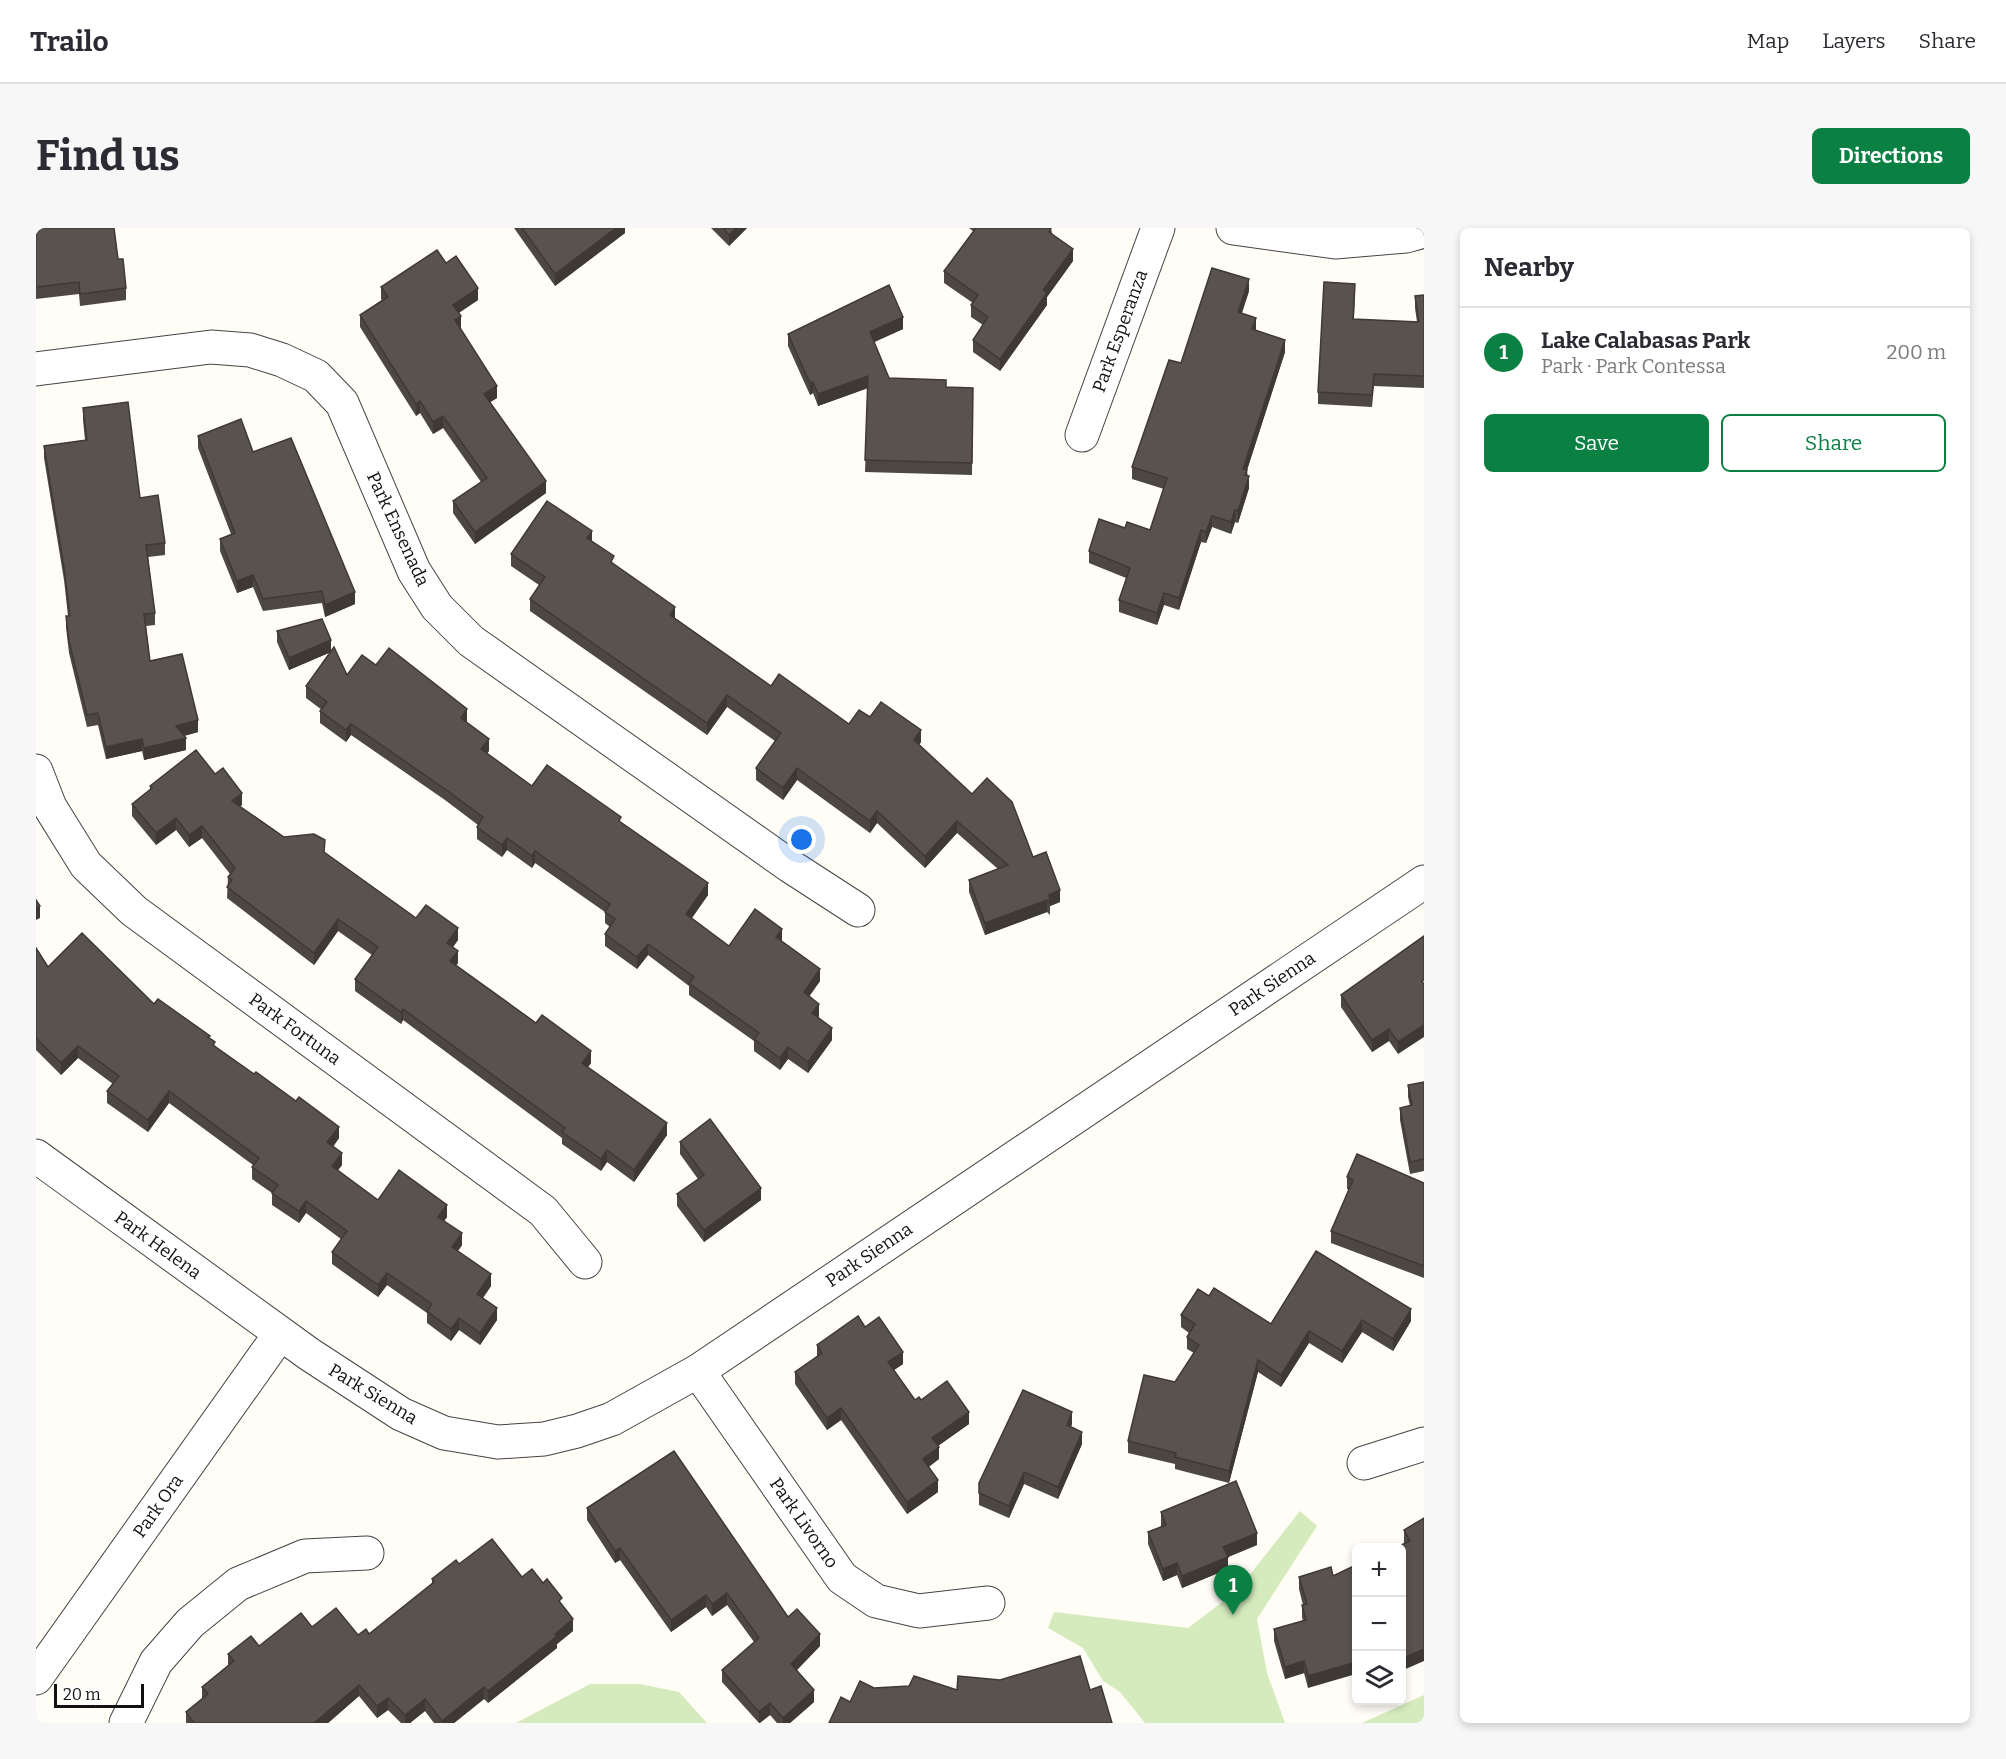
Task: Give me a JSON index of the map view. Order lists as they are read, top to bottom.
{
  "streets": {
    "street": [
      "Park Esperanza",
      "Park Ensenada",
      "Park Sienna",
      "Park Fortuna",
      "Park Helena",
      "Park Ora",
      "Park Livorno"
    ]
  },
  "crossings": [
    ["Park Sienna", "Park Helena"],
    ["Park Sienna", "Park Ora"],
    ["Park Sienna", "Park Livorno"],
    ["Park Helena", "Park Ora"]
  ],
  "scale_bar": "20 m",
  "page": {
    "header": "Trailo",
    "nav": ["Map", "Layers", "Share"],
    "buttons": [
      "Directions",
      ["Save", "Share"]
    ],
    "title": "Find us",
    "heading": "Nearby",
    "list": [
      {
        "mark": "1",
        "name": "Lake Calabasas Park",
        "note": "Park · Park Contessa",
        "value": "200 m"
      }
    ],
    "map_buttons": ["+", "−"],
    "pins": "1",
    "scale": "20 m"
  }
}
